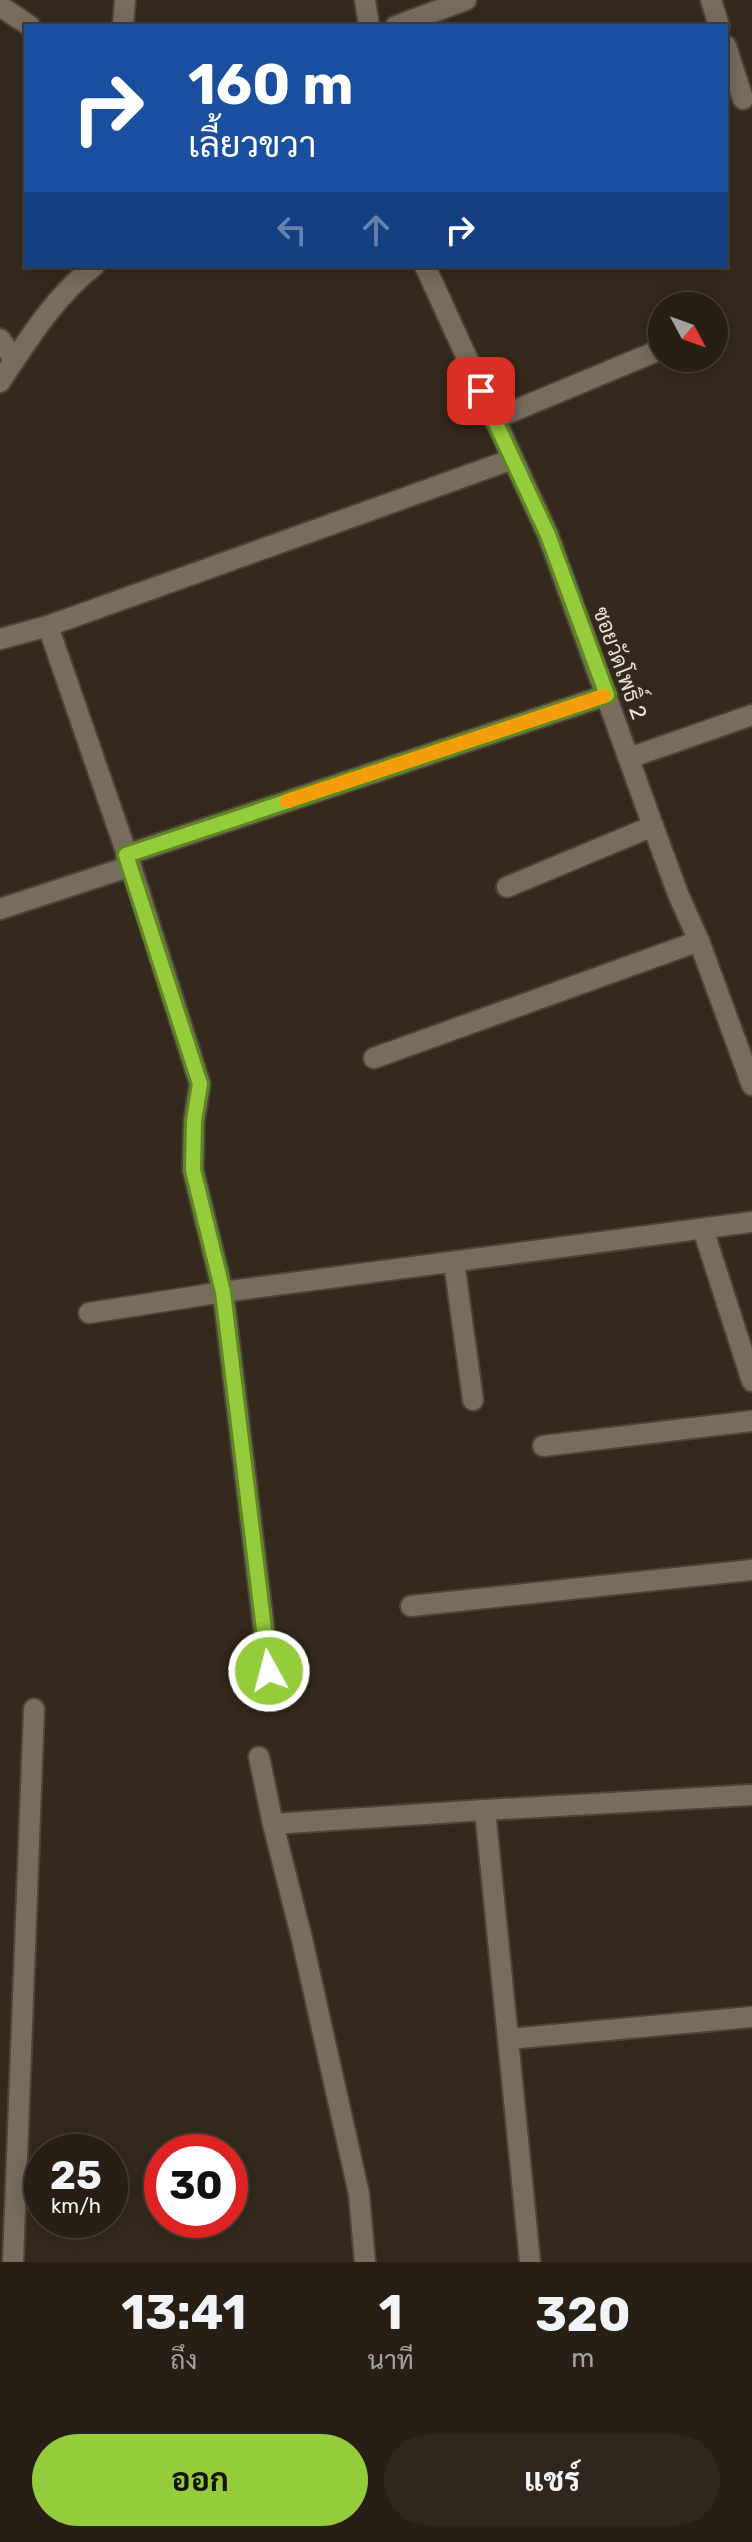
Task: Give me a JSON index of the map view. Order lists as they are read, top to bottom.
{
  "streets": {
    "street": ["ซอยวัดโพธิ์ 2"]
  },
  "north": "bottom right",
  "page": {
    "turn": ["160 m", "เลี้ยวขวา"],
    "speed": "25 km/h",
    "limit": "30",
    "eta": [
      "13:41",
      "ถึง",
      "1",
      "นาที",
      "320",
      "m"
    ],
    "buttons": ["ออก", "แชร์"]
  }
}
